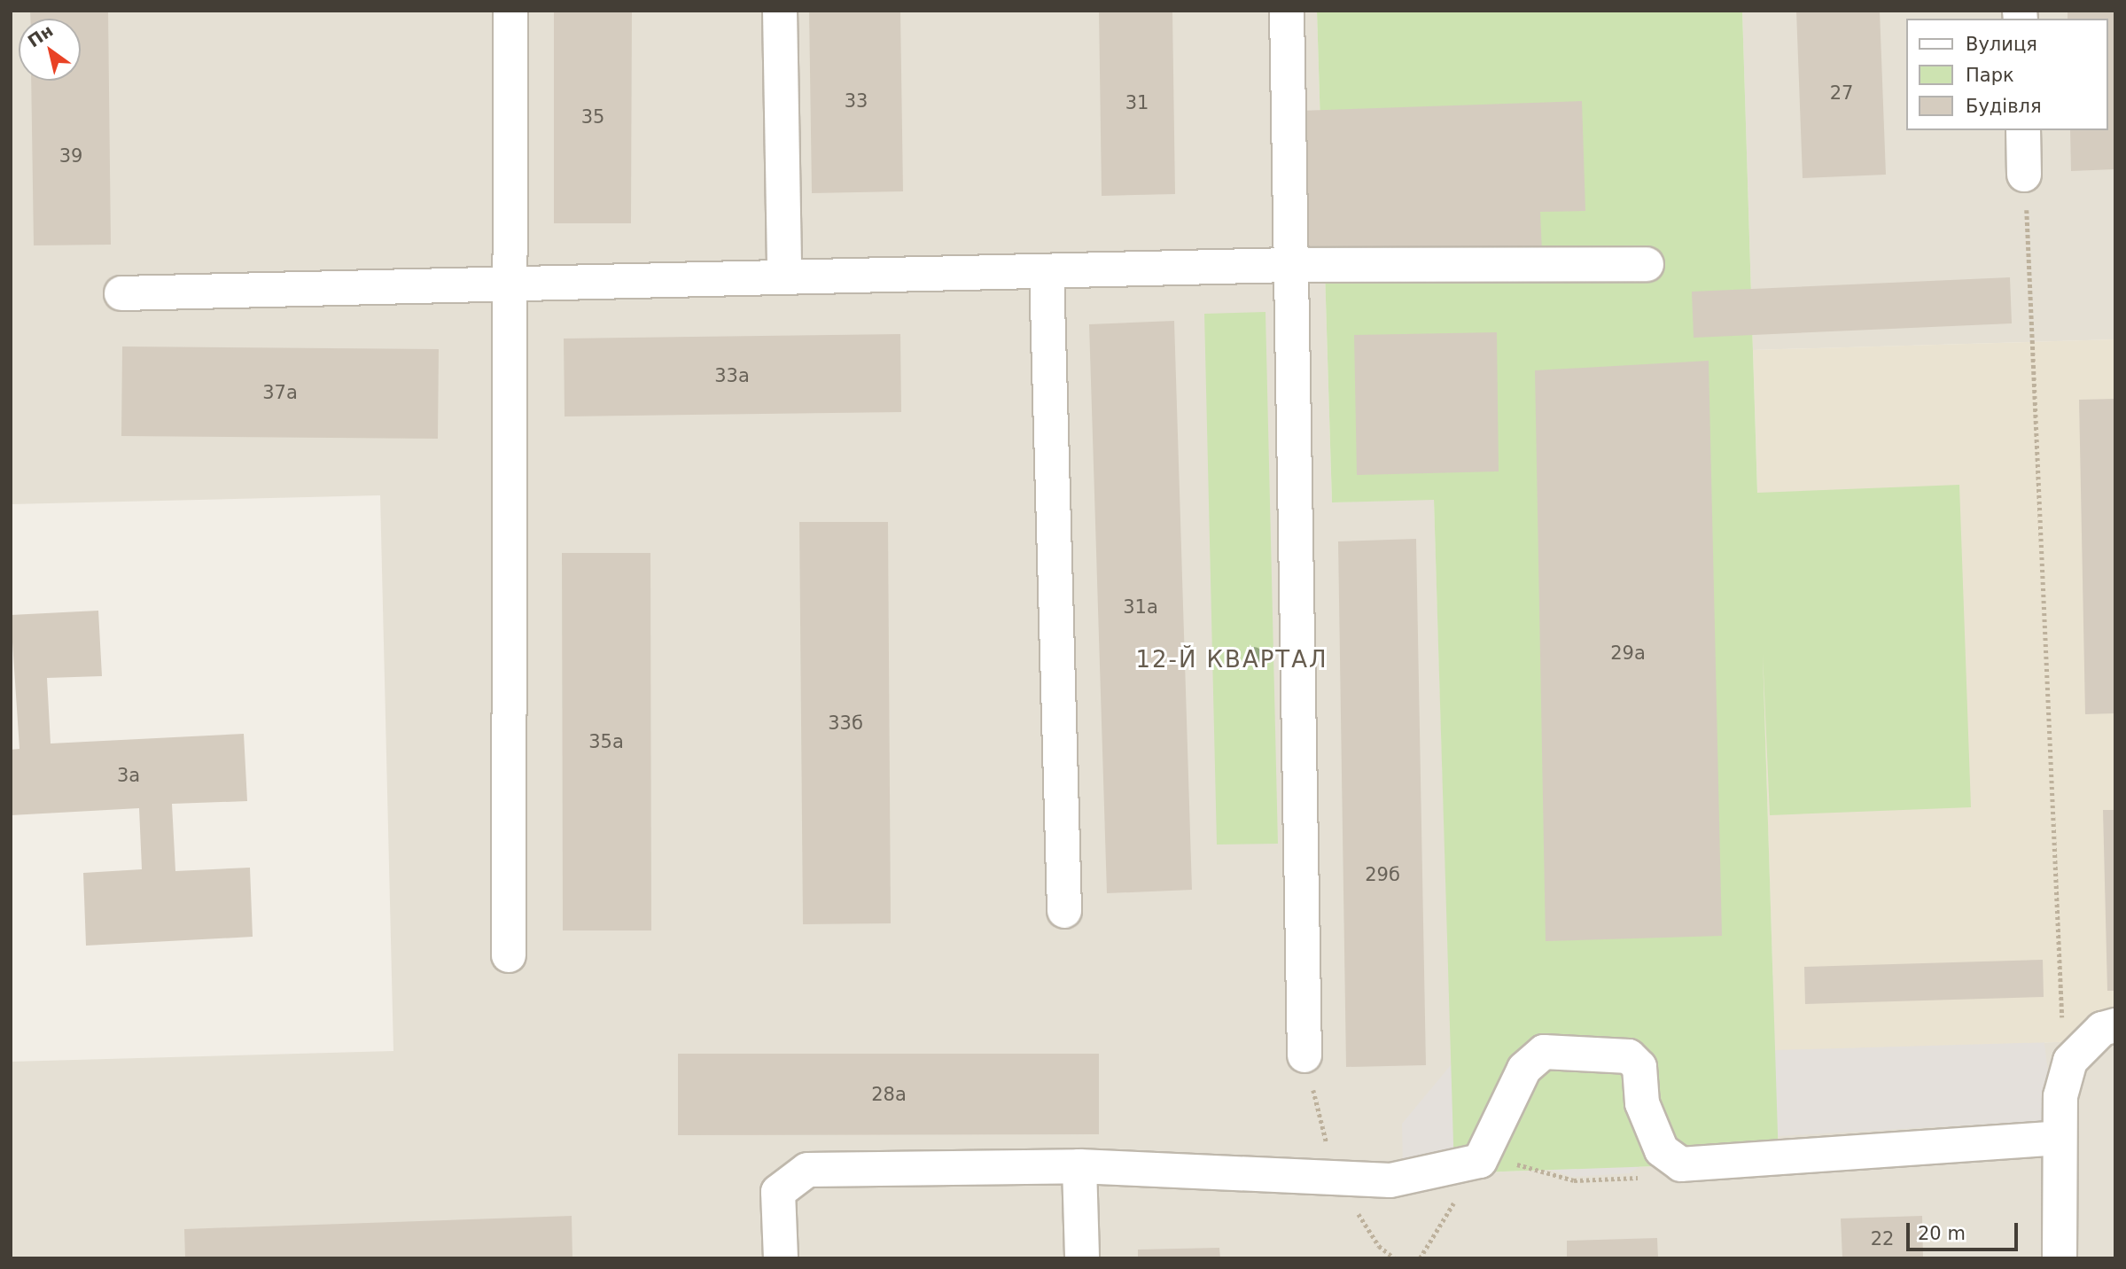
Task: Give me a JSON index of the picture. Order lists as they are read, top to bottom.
{
  "districts": ["12-Й КВАРТАЛ"],
  "house_numbers": [
    "27",
    "33",
    "31",
    "35",
    "39",
    "33а",
    "37а",
    "31а",
    "29а",
    "33б",
    "35а",
    "3а",
    "29б",
    "28а",
    "22"
  ],
  "legend": ["Вулиця", "Парк", "Будівля"],
  "scale_bar": "20 m",
  "north": "top left"
}
